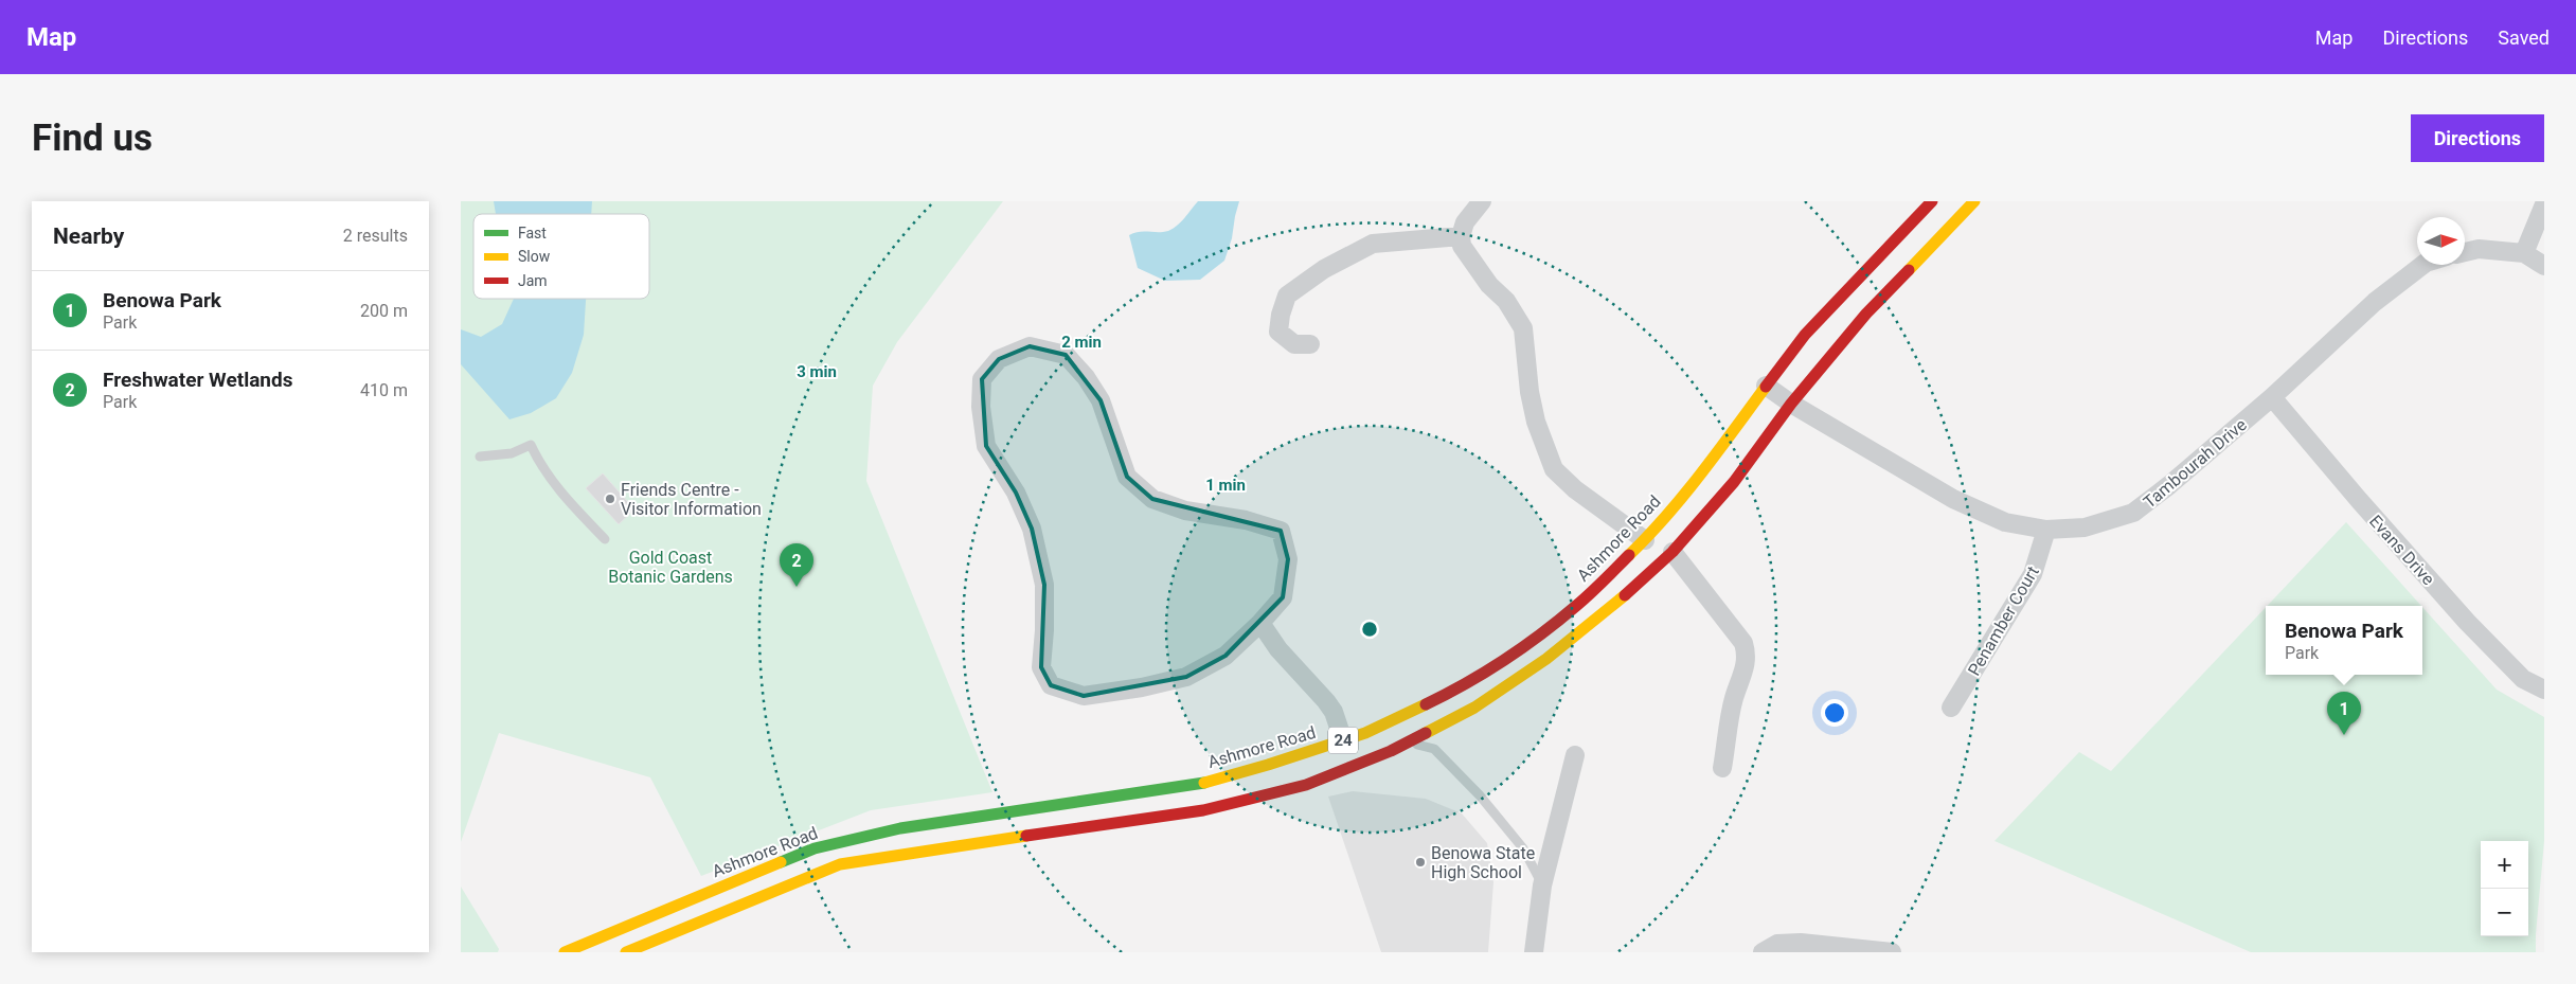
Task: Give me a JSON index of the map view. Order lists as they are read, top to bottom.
{
  "streets": {
    "main road": ["Ashmore Road", "24"],
    "street": ["Tambourah Drive", "Evans Drive", "Penamber Court"]
  },
  "crossings": [
    ["Tambourah Drive", "Ashmore Road"],
    ["Tambourah Drive", "Evans Drive"],
    ["Tambourah Drive", "Penamber Court"],
    ["Tambourah Drive", "24"]
  ],
  "parks": ["Gold Coast Botanic Gardens"],
  "places": ["Friends Centre - Visitor Information", "Benowa State High School"],
  "legend": ["Fast", "Slow", "Jam"],
  "north": "right",
  "page": {
    "header": "Map",
    "nav": ["Map", "Directions", "Saved"],
    "buttons": "Directions",
    "title": "Find us",
    "heading": ["Nearby", "2 results"],
    "list": [
      {
        "mark": "1",
        "name": "Benowa Park",
        "note": "Park",
        "value": "200 m"
      },
      {
        "mark": "2",
        "name": "Freshwater Wetlands",
        "note": "Park",
        "value": "410 m"
      }
    ],
    "pins": ["2", "1"],
    "popup": ["Benowa Park", "Park"],
    "map_buttons": ["+", "−"]
  },
  "rings": ["2 min", "3 min", "1 min"]
}
